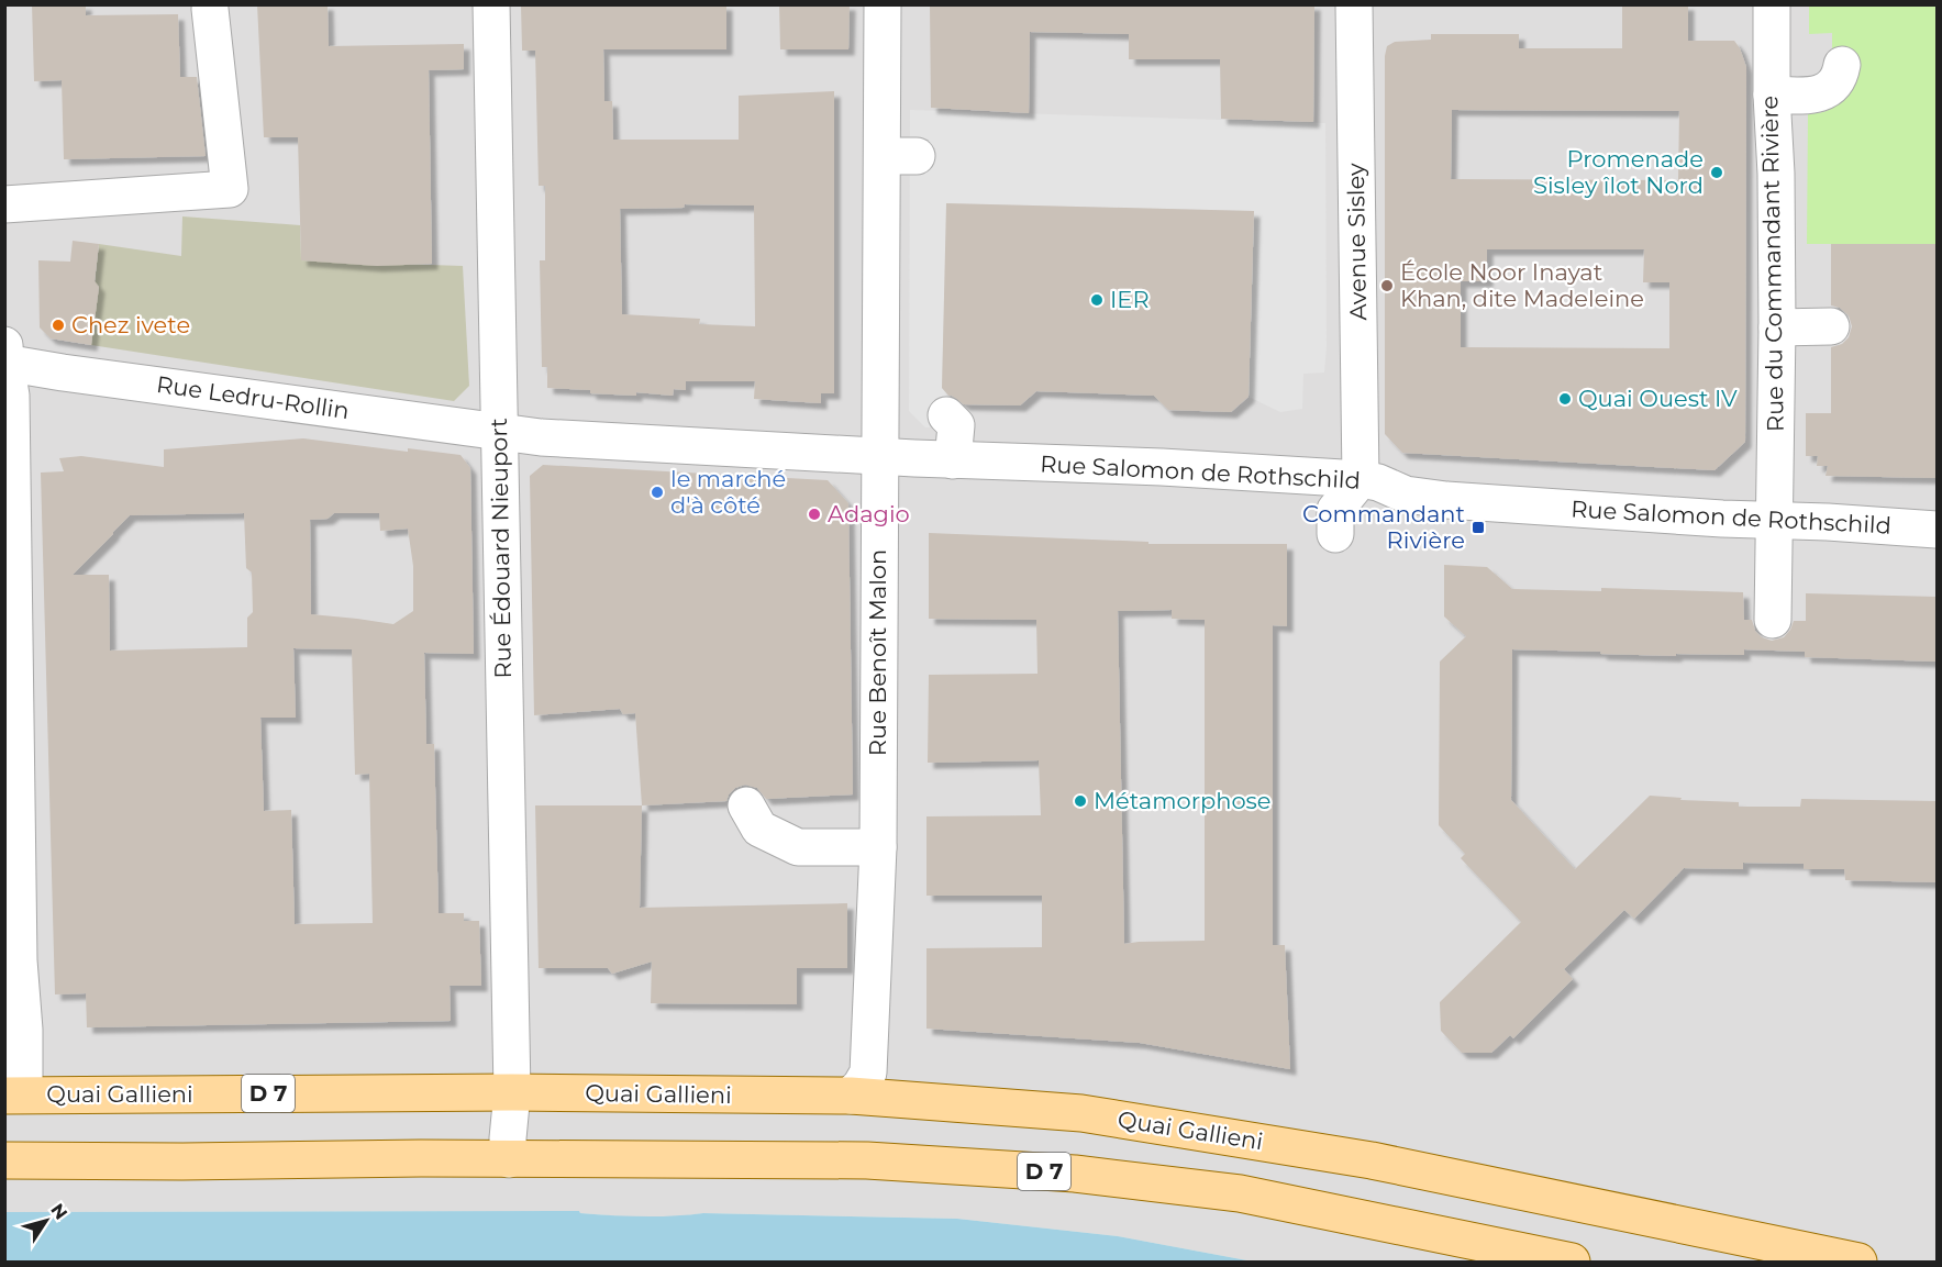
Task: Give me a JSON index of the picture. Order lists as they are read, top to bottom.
{
  "streets": {
    "main road": ["D 7", "Quai Gallieni"],
    "street": [
      "Avenue Sisley",
      "Rue du Commandant Rivière",
      "Rue Ledru-Rollin",
      "Rue Salomon de Rothschild",
      "Rue Édouard Nieuport",
      "Rue Benoît Malon"
    ]
  },
  "crossings": [
    ["Avenue Sisley", "Rue Salomon de Rothschild"],
    ["Rue du Commandant Rivière", "Rue Salomon de Rothschild"],
    ["Rue Ledru-Rollin", "Rue Salomon de Rothschild"],
    ["Rue Ledru-Rollin", "Rue Édouard Nieuport"],
    ["Rue Salomon de Rothschild", "Rue Édouard Nieuport"],
    ["Rue Salomon de Rothschild", "Rue Benoît Malon"],
    ["Rue Édouard Nieuport", "Quai Gallieni"],
    ["Rue Benoît Malon", "Quai Gallieni"]
  ],
  "places": {
    "other": [
      "Promenade Sisley îlot Nord",
      "École Noor Inayat Khan, dite Madeleine",
      "IER",
      "Chez ivete",
      "Quai Ouest IV",
      "le marché d'à côté",
      "Adagio",
      "Métamorphose"
    ],
    "transit": ["Commandant Rivière"]
  },
  "north": "top right"
}
